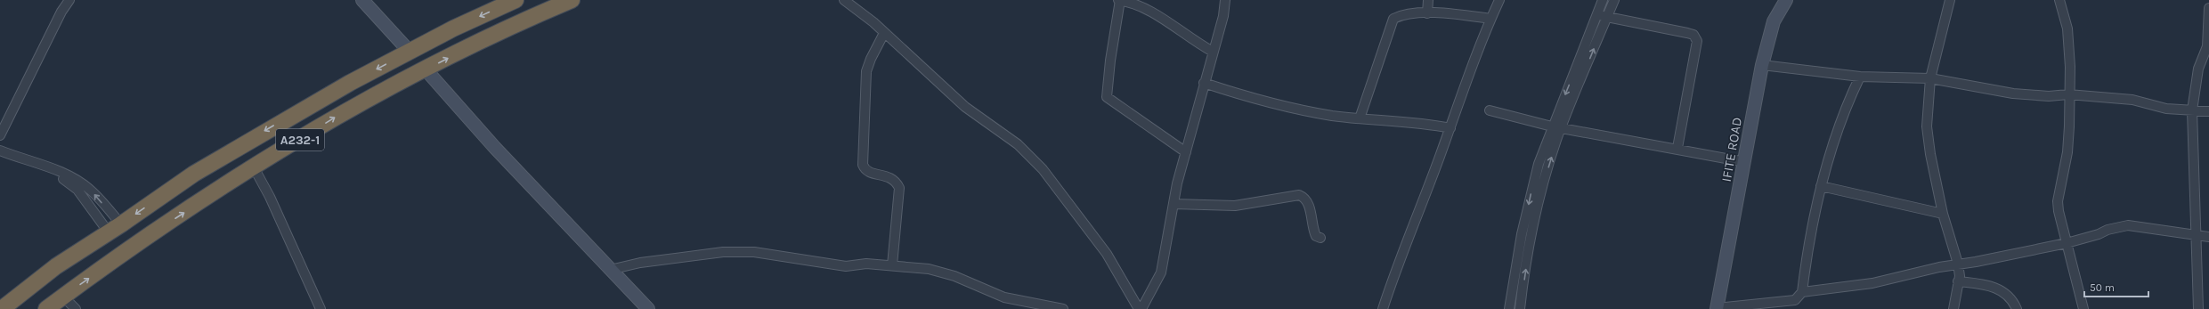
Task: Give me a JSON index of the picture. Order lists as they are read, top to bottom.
{
  "streets": {
    "highway": ["A232-1"],
    "street": ["IFITE ROAD"]
  },
  "scale_bar": "50 m"
}
